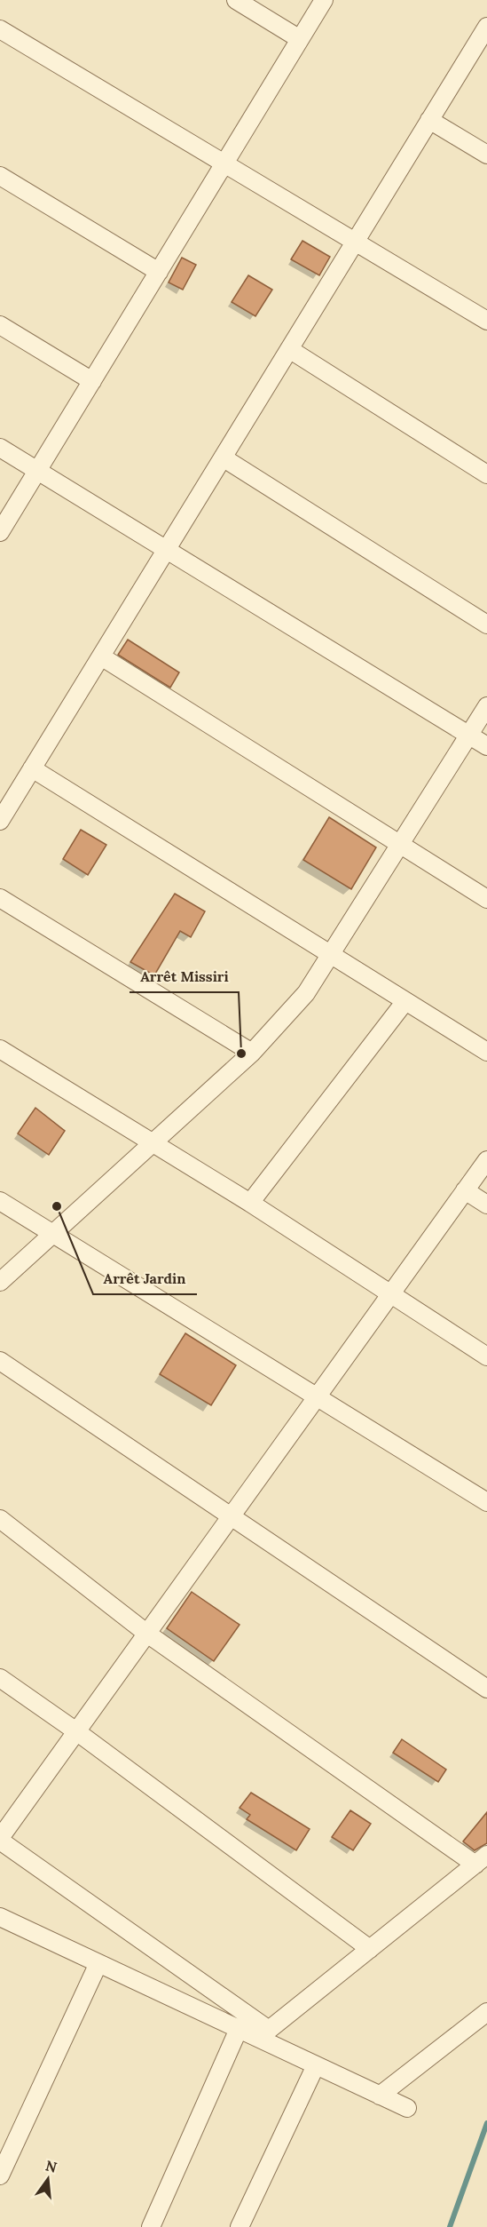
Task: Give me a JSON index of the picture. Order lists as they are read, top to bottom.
{
  "places": ["Arrêt Missiri", "Arrêt Jardin"],
  "north": "top"
}
